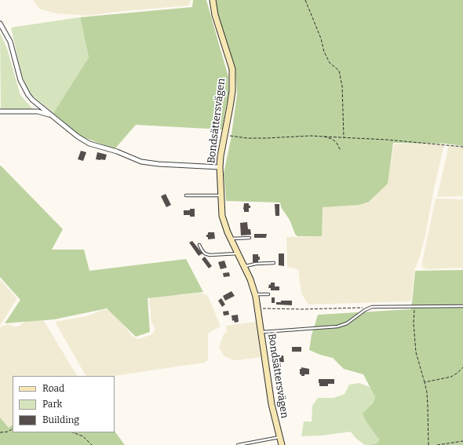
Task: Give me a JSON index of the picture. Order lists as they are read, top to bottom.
{
  "streets": {
    "street": ["Bondsättersvägen"]
  },
  "legend": ["Road", "Park", "Building"]
}
